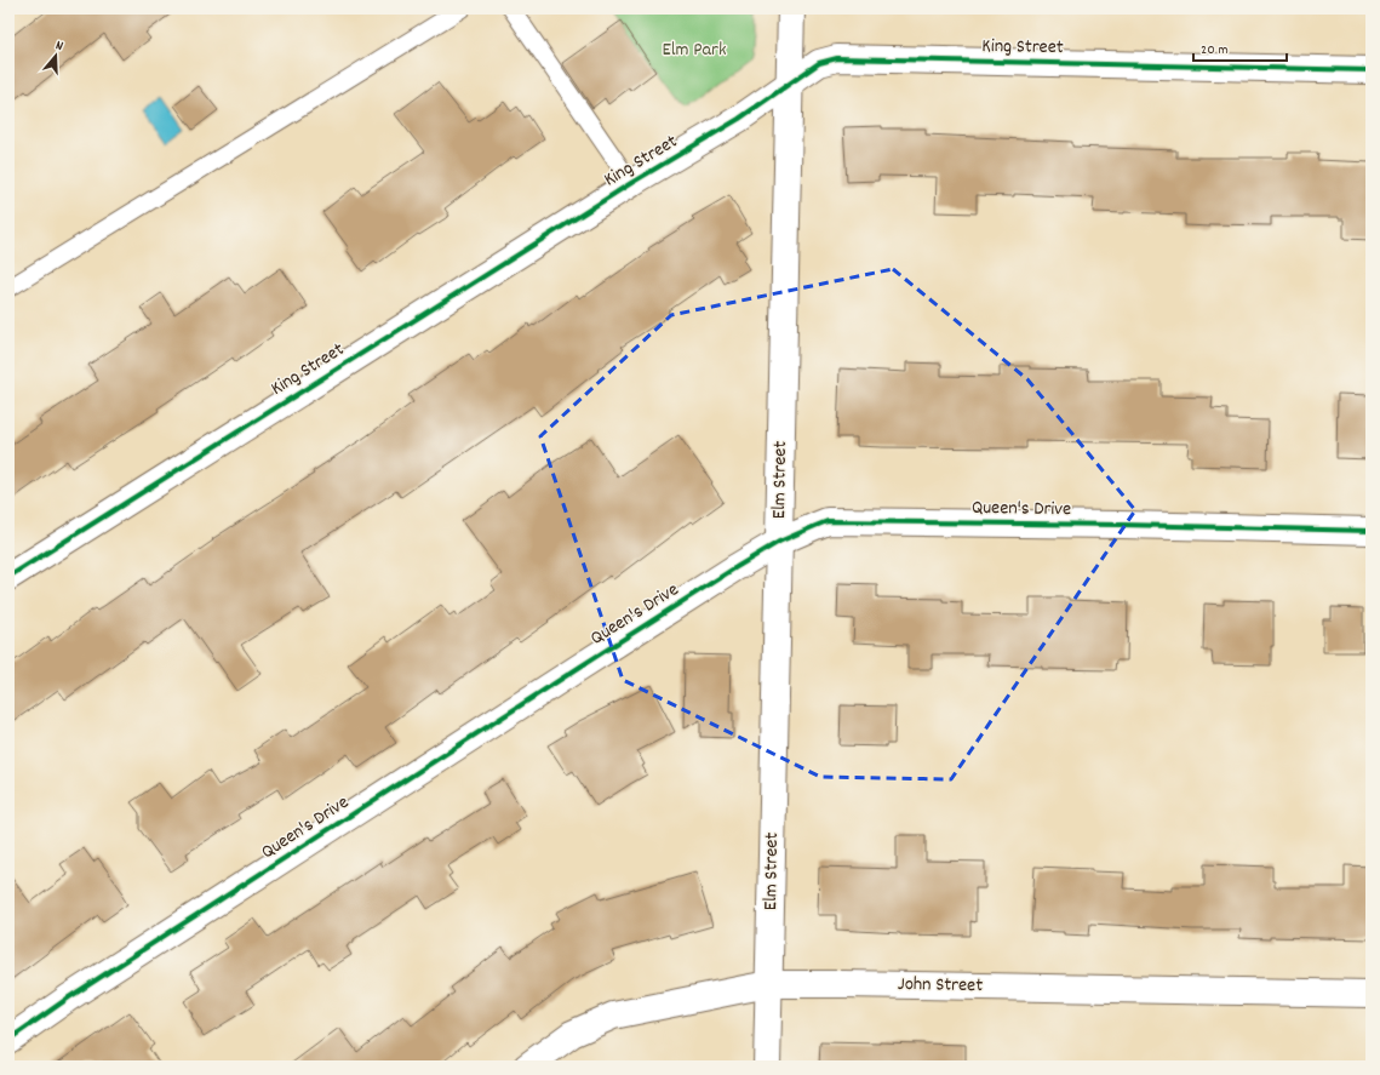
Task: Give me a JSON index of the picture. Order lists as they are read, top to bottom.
{
  "streets": {
    "street": [
      "King Street",
      "Elm Street",
      "Queen's Drive",
      "John Street"
    ]
  },
  "crossings": [
    ["King Street", "Elm Street"],
    ["Elm Street", "Queen's Drive"],
    ["Elm Street", "John Street"]
  ],
  "parks": ["Elm Park"],
  "scale_bar": "20 m",
  "north": "top"
}
